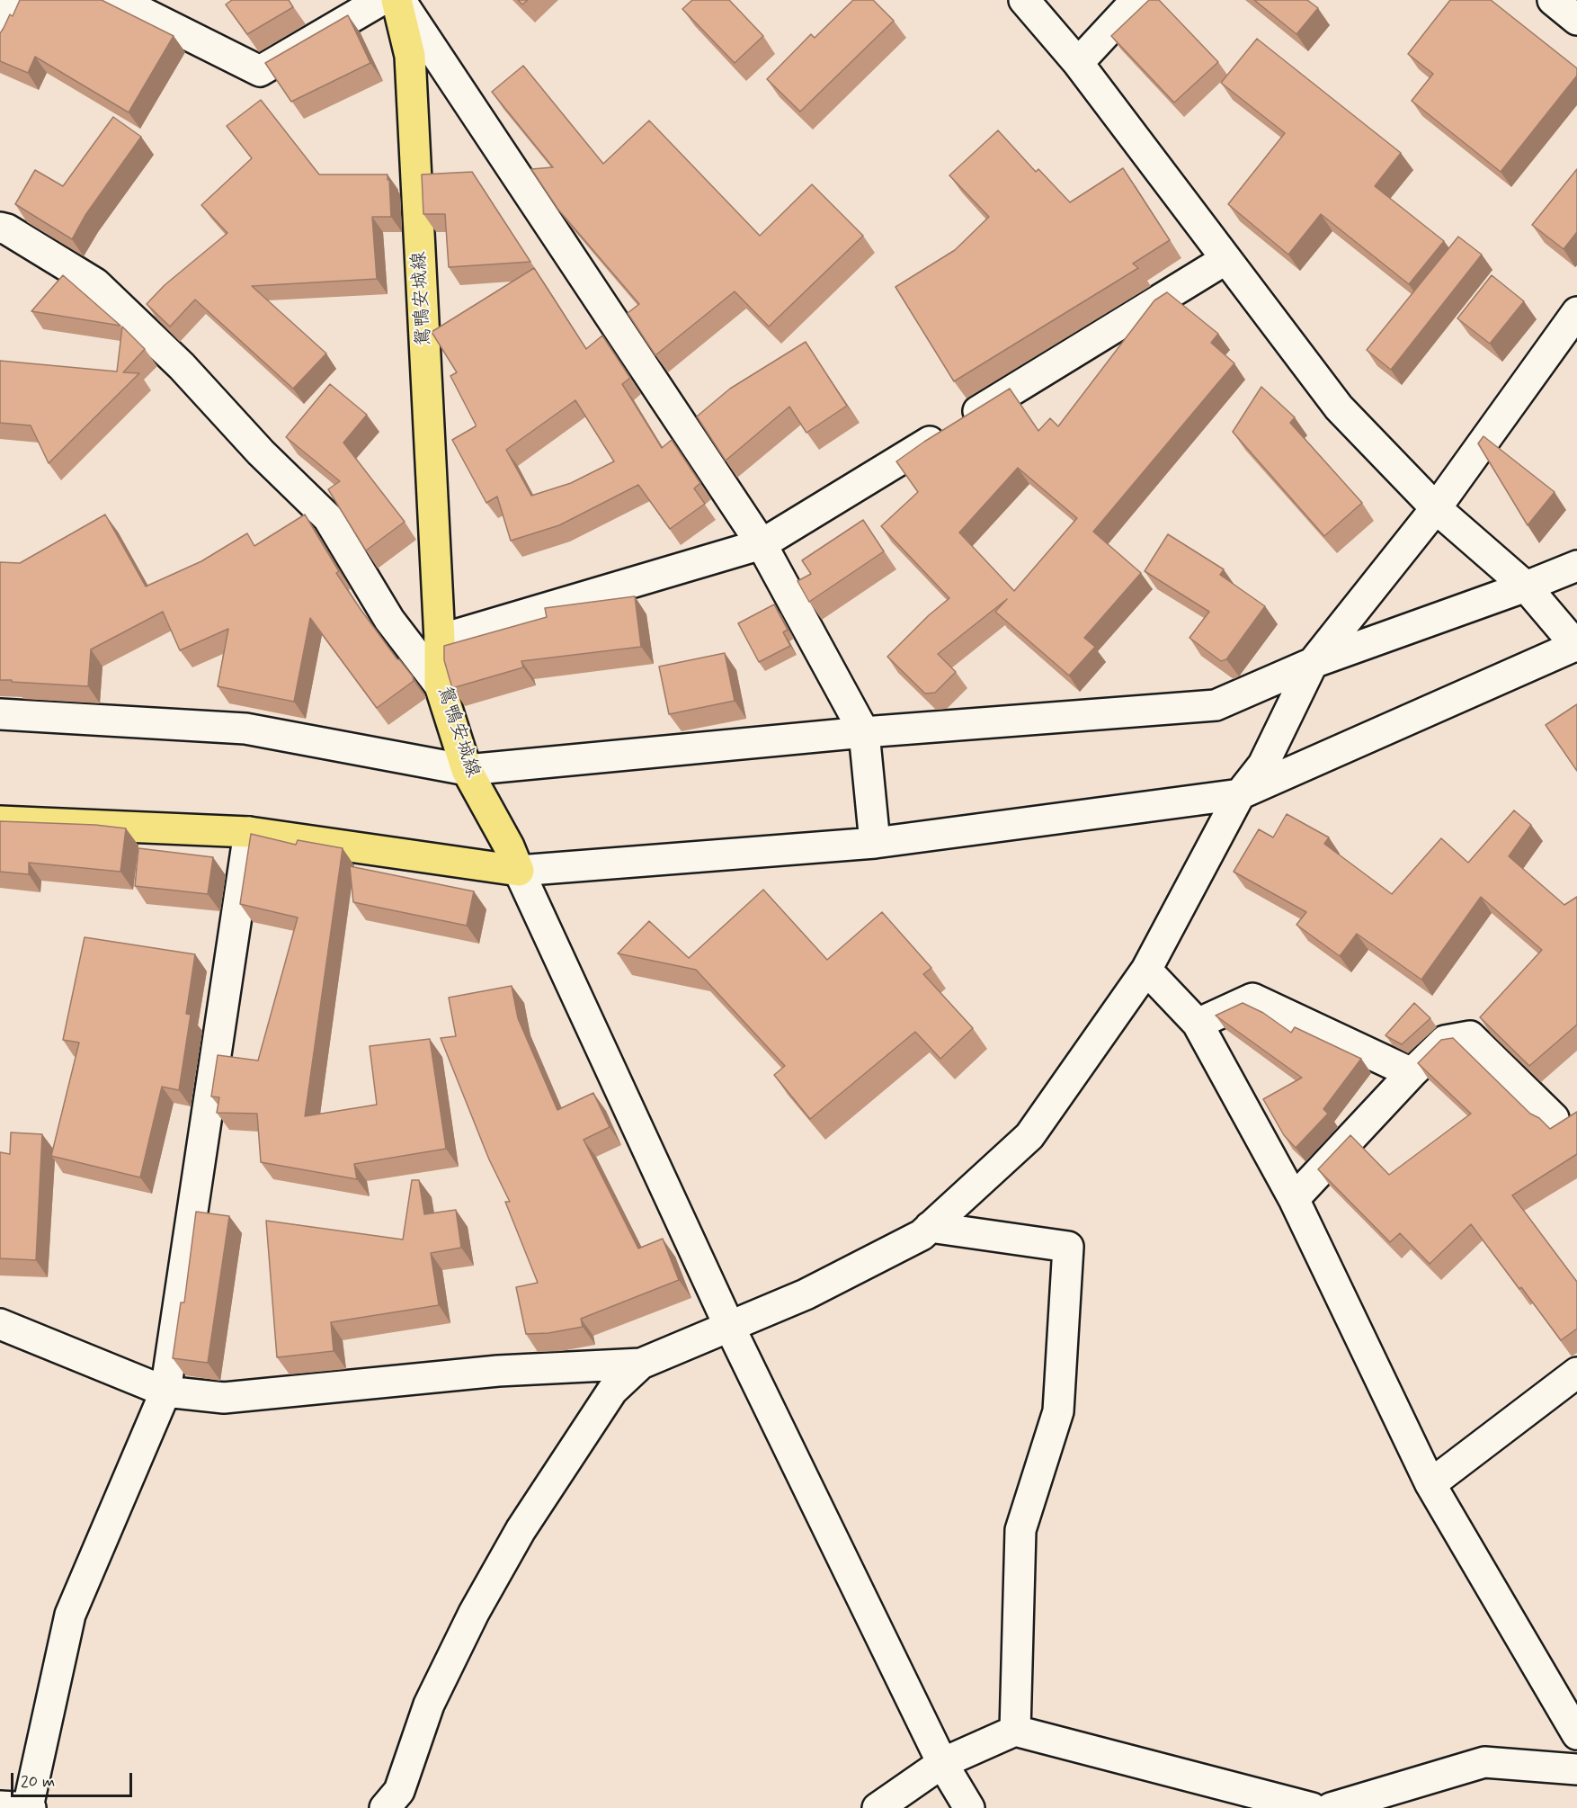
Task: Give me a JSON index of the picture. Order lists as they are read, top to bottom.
{
  "streets": {
    "main road": ["鴛鴨安城線"]
  },
  "scale_bar": "20 m"
}
